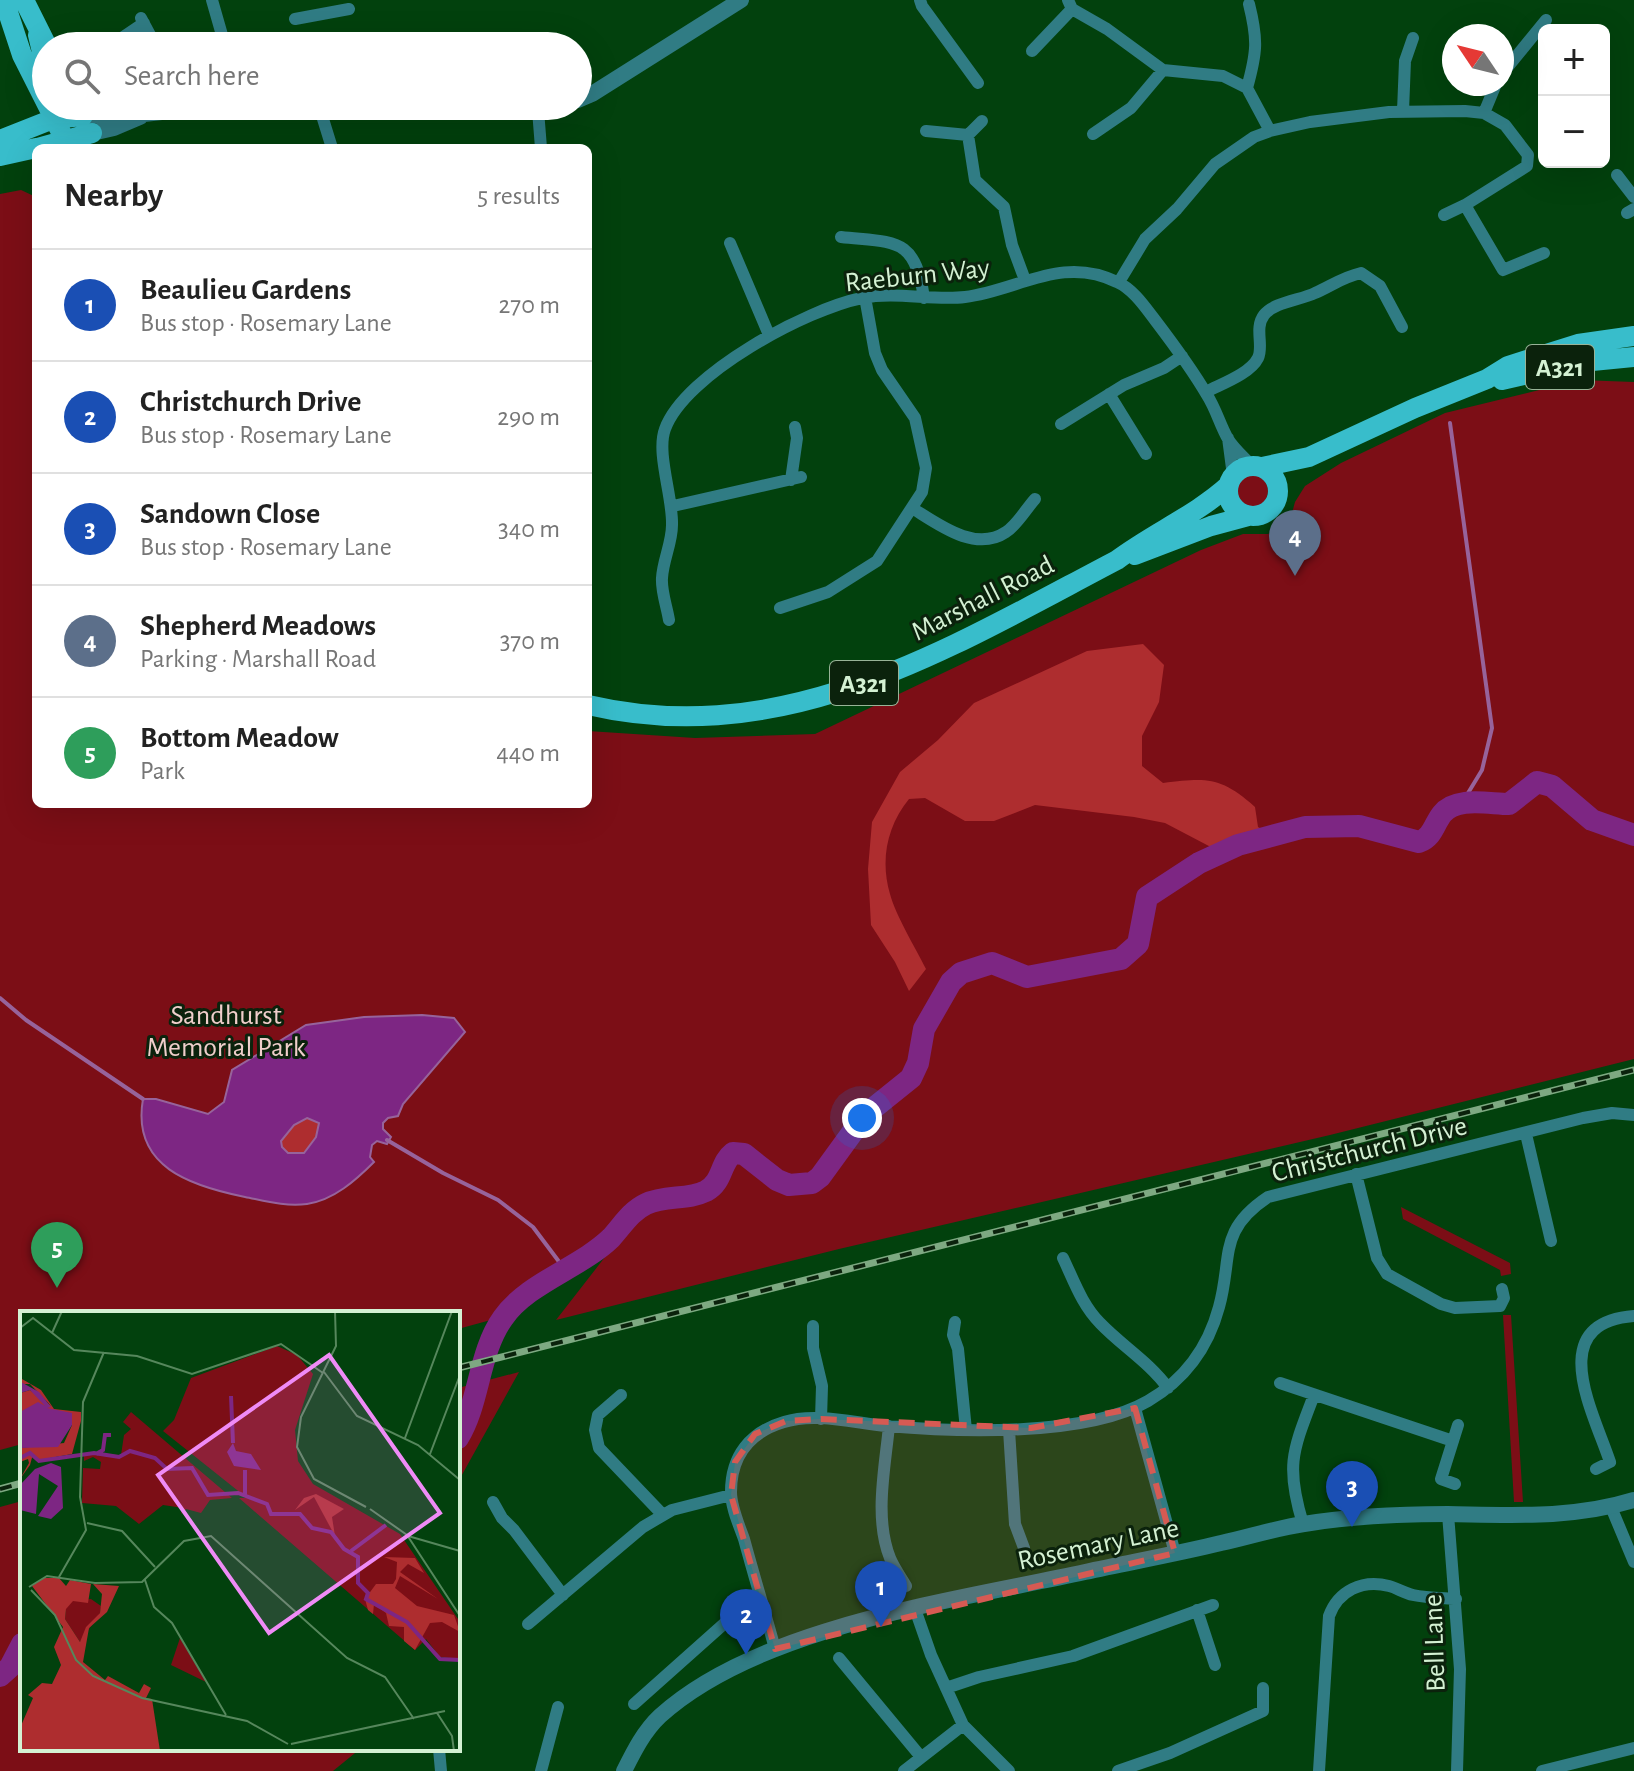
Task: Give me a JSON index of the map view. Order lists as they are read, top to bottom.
{
  "streets": {
    "main road": ["A321", "Marshall Road"],
    "street": [
      "Raeburn Way",
      "Christchurch Drive",
      "Rosemary Lane",
      "Bell Lane"
    ]
  },
  "crossings": [
    ["Raeburn Way", "A321"],
    ["Raeburn Way", "Marshall Road"],
    ["A321", "Marshall Road"],
    ["Christchurch Drive", "Rosemary Lane"],
    ["Rosemary Lane", "Bell Lane"]
  ],
  "parks": ["Sandhurst Memorial Park"],
  "north": "top left",
  "page": {
    "map_buttons": ["+", "−"],
    "search": "Search here",
    "heading": ["Nearby", "5 results"],
    "list": [
      {
        "mark": "1",
        "name": "Beaulieu Gardens",
        "note": "Bus stop · Rosemary Lane",
        "value": "270 m"
      },
      {
        "mark": "2",
        "name": "Christchurch Drive",
        "note": "Bus stop · Rosemary Lane",
        "value": "290 m"
      },
      {
        "mark": "3",
        "name": "Sandown Close",
        "note": "Bus stop · Rosemary Lane",
        "value": "340 m"
      },
      {
        "mark": "4",
        "name": "Shepherd Meadows",
        "note": "Parking · Marshall Road",
        "value": "370 m"
      },
      {
        "mark": "5",
        "name": "Bottom Meadow",
        "note": "Park",
        "value": "440 m"
      }
    ],
    "pins": [
      "4",
      "5",
      "3",
      "1",
      "2"
    ]
  }
}
